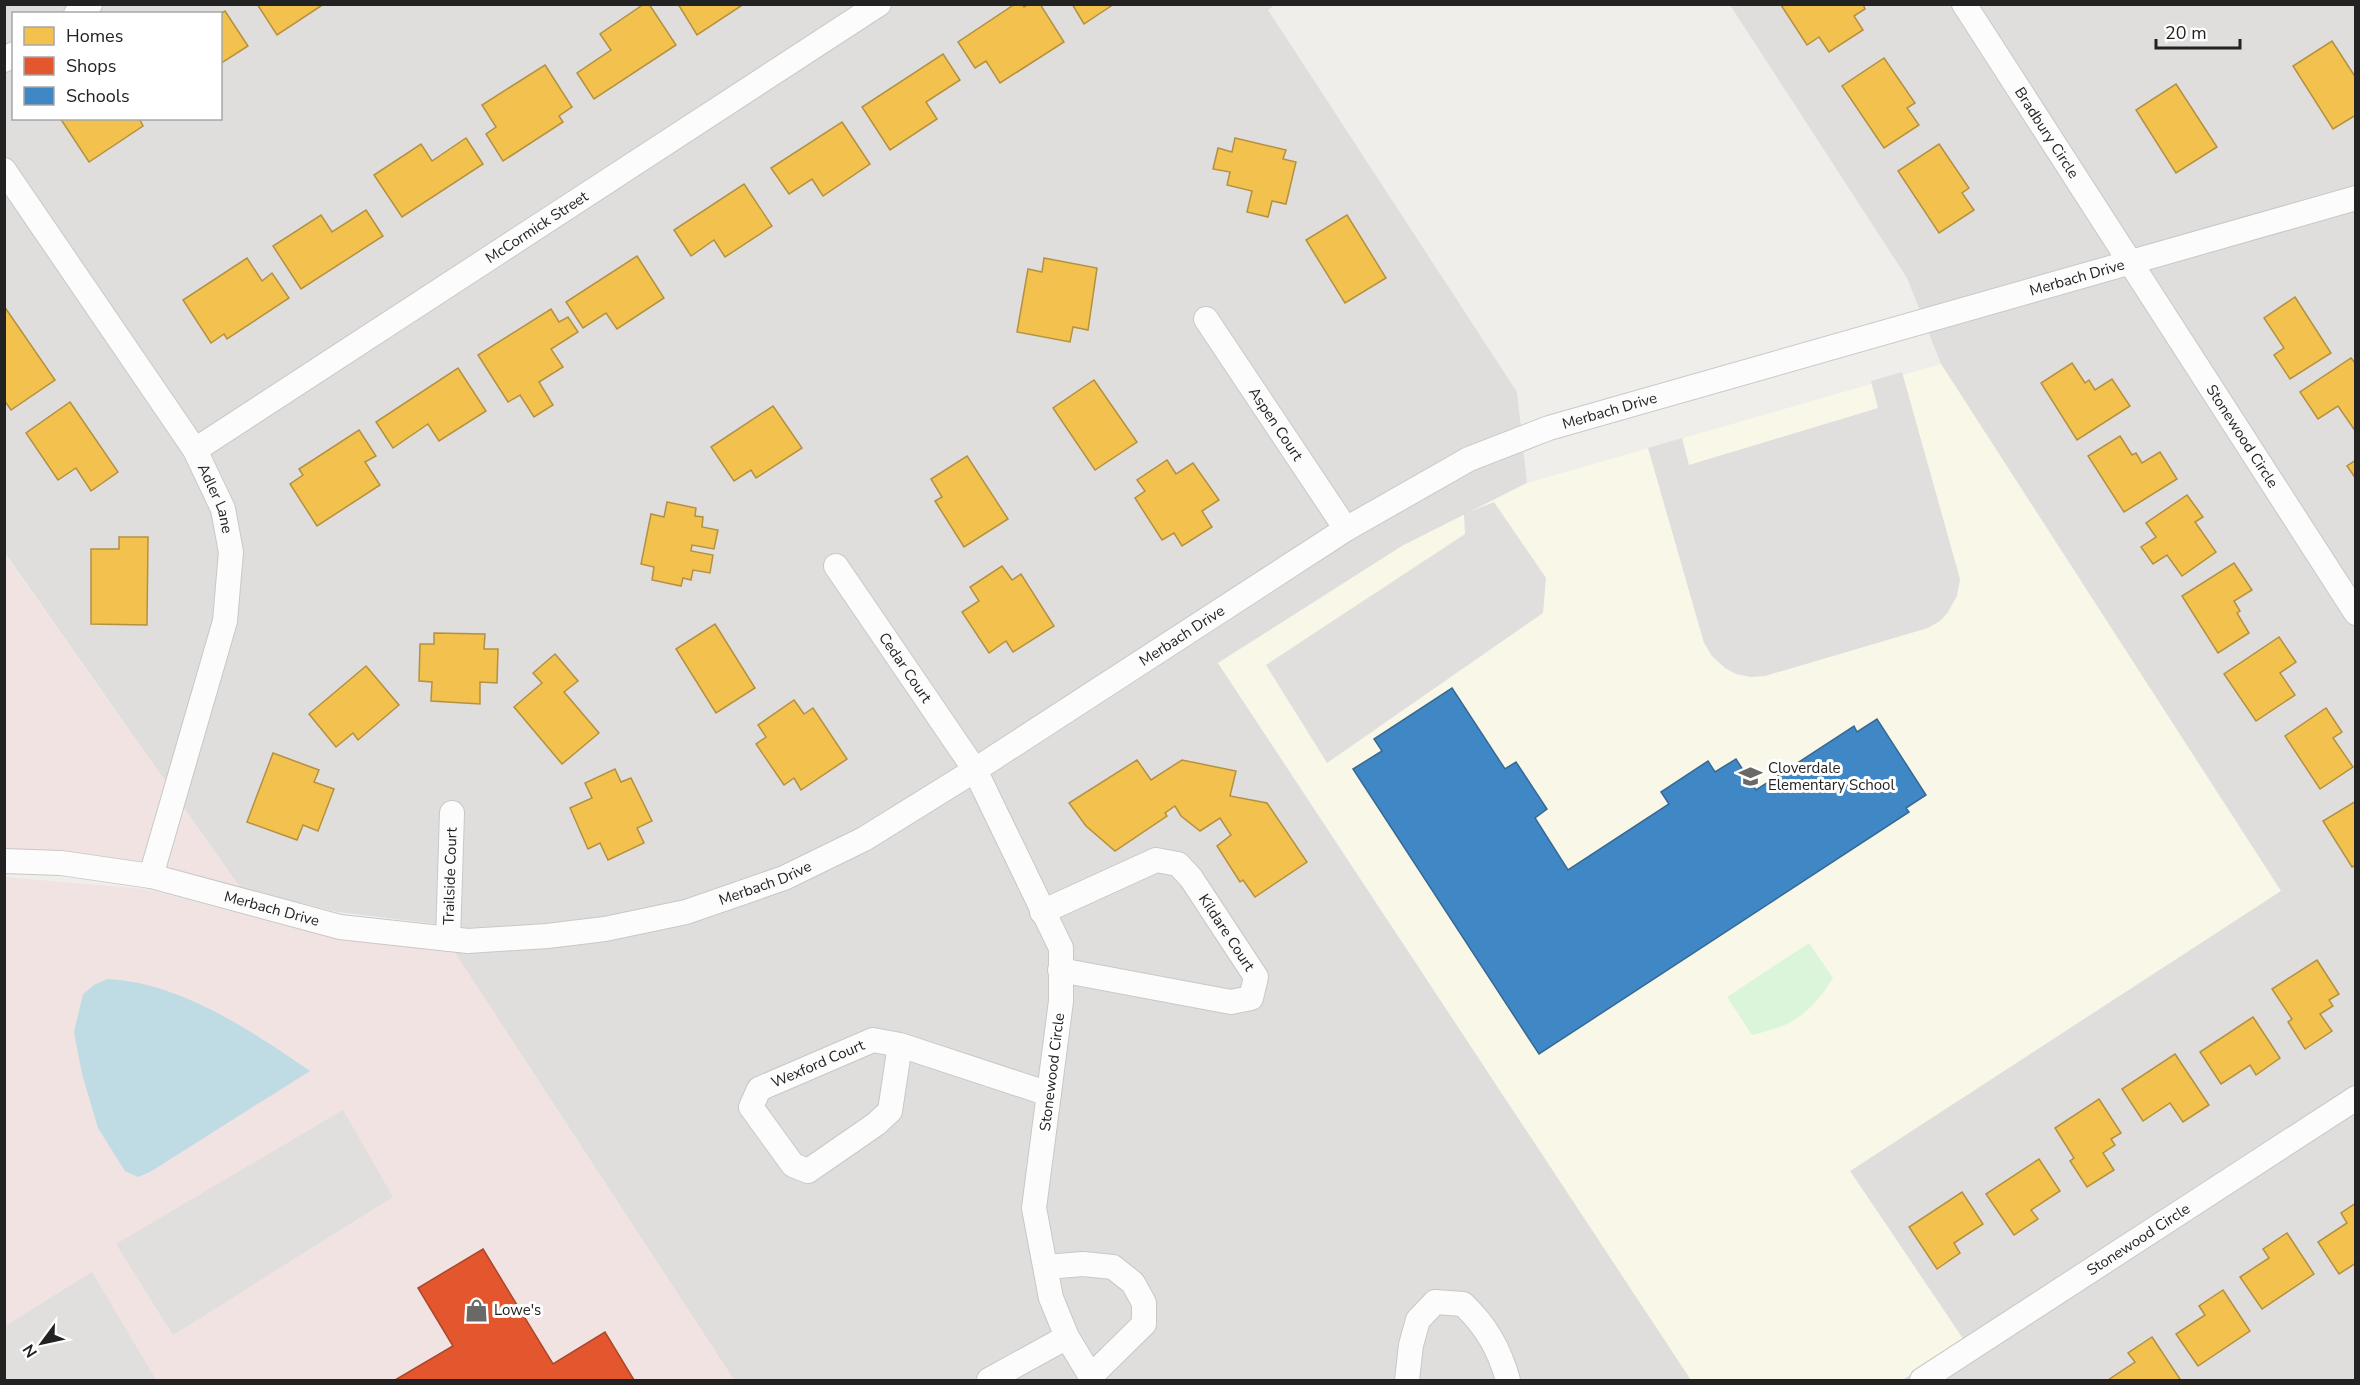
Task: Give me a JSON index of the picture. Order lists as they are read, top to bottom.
{
  "streets": {
    "street": [
      "Bradbury Circle",
      "McCormick Street",
      "Merbach Drive",
      "Aspen Court",
      "Stonewood Circle",
      "Adler Lane",
      "Cedar Court",
      "Trailside Court",
      "Kildare Court",
      "Wexford Court"
    ]
  },
  "crossings": [
    ["Bradbury Circle", "Merbach Drive"],
    ["Bradbury Circle", "Stonewood Circle"],
    ["McCormick Street", "Adler Lane"],
    ["Merbach Drive", "Aspen Court"],
    ["Merbach Drive", "Stonewood Circle"],
    ["Merbach Drive", "Adler Lane"],
    ["Merbach Drive", "Cedar Court"],
    ["Merbach Drive", "Trailside Court"],
    ["Stonewood Circle", "Cedar Court"],
    ["Stonewood Circle", "Kildare Court"],
    ["Stonewood Circle", "Wexford Court"]
  ],
  "places": {
    "school or university": ["Cloverdale Elementary School"],
    "shop": ["Lowe's"]
  },
  "legend": ["Homes", "Shops", "Schools"],
  "scale_bar": "20 m",
  "north": "bottom left"
}
